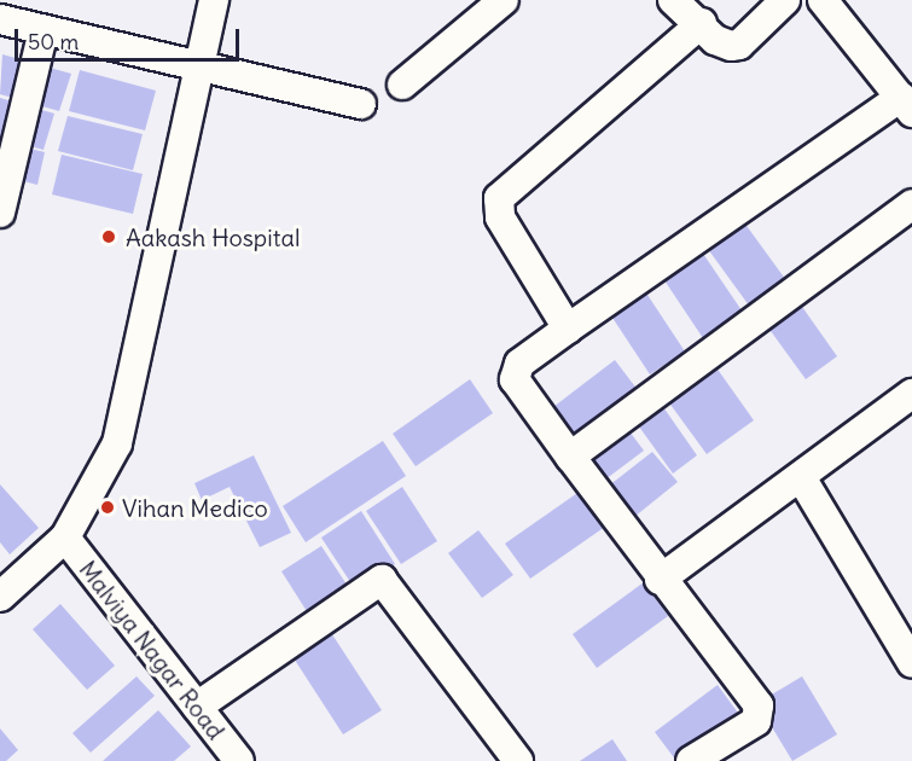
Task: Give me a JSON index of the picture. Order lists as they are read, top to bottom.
{
  "streets": {
    "street": ["Malviya Nagar Road"]
  },
  "places": ["Aakash Hospital", "Vihan Medico"],
  "scale_bar": "50 m"
}
